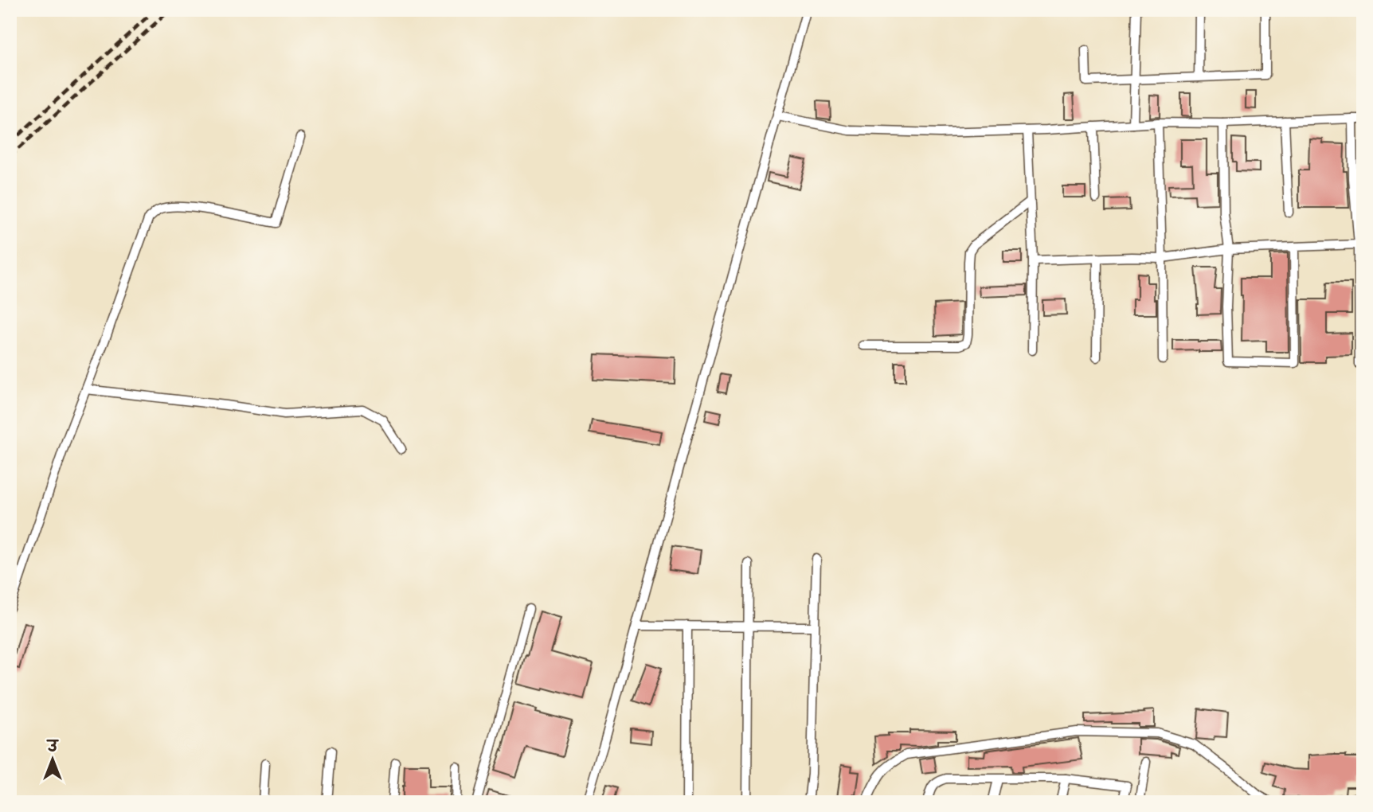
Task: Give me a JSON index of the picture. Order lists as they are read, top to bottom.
{
  "north": "top"
}
